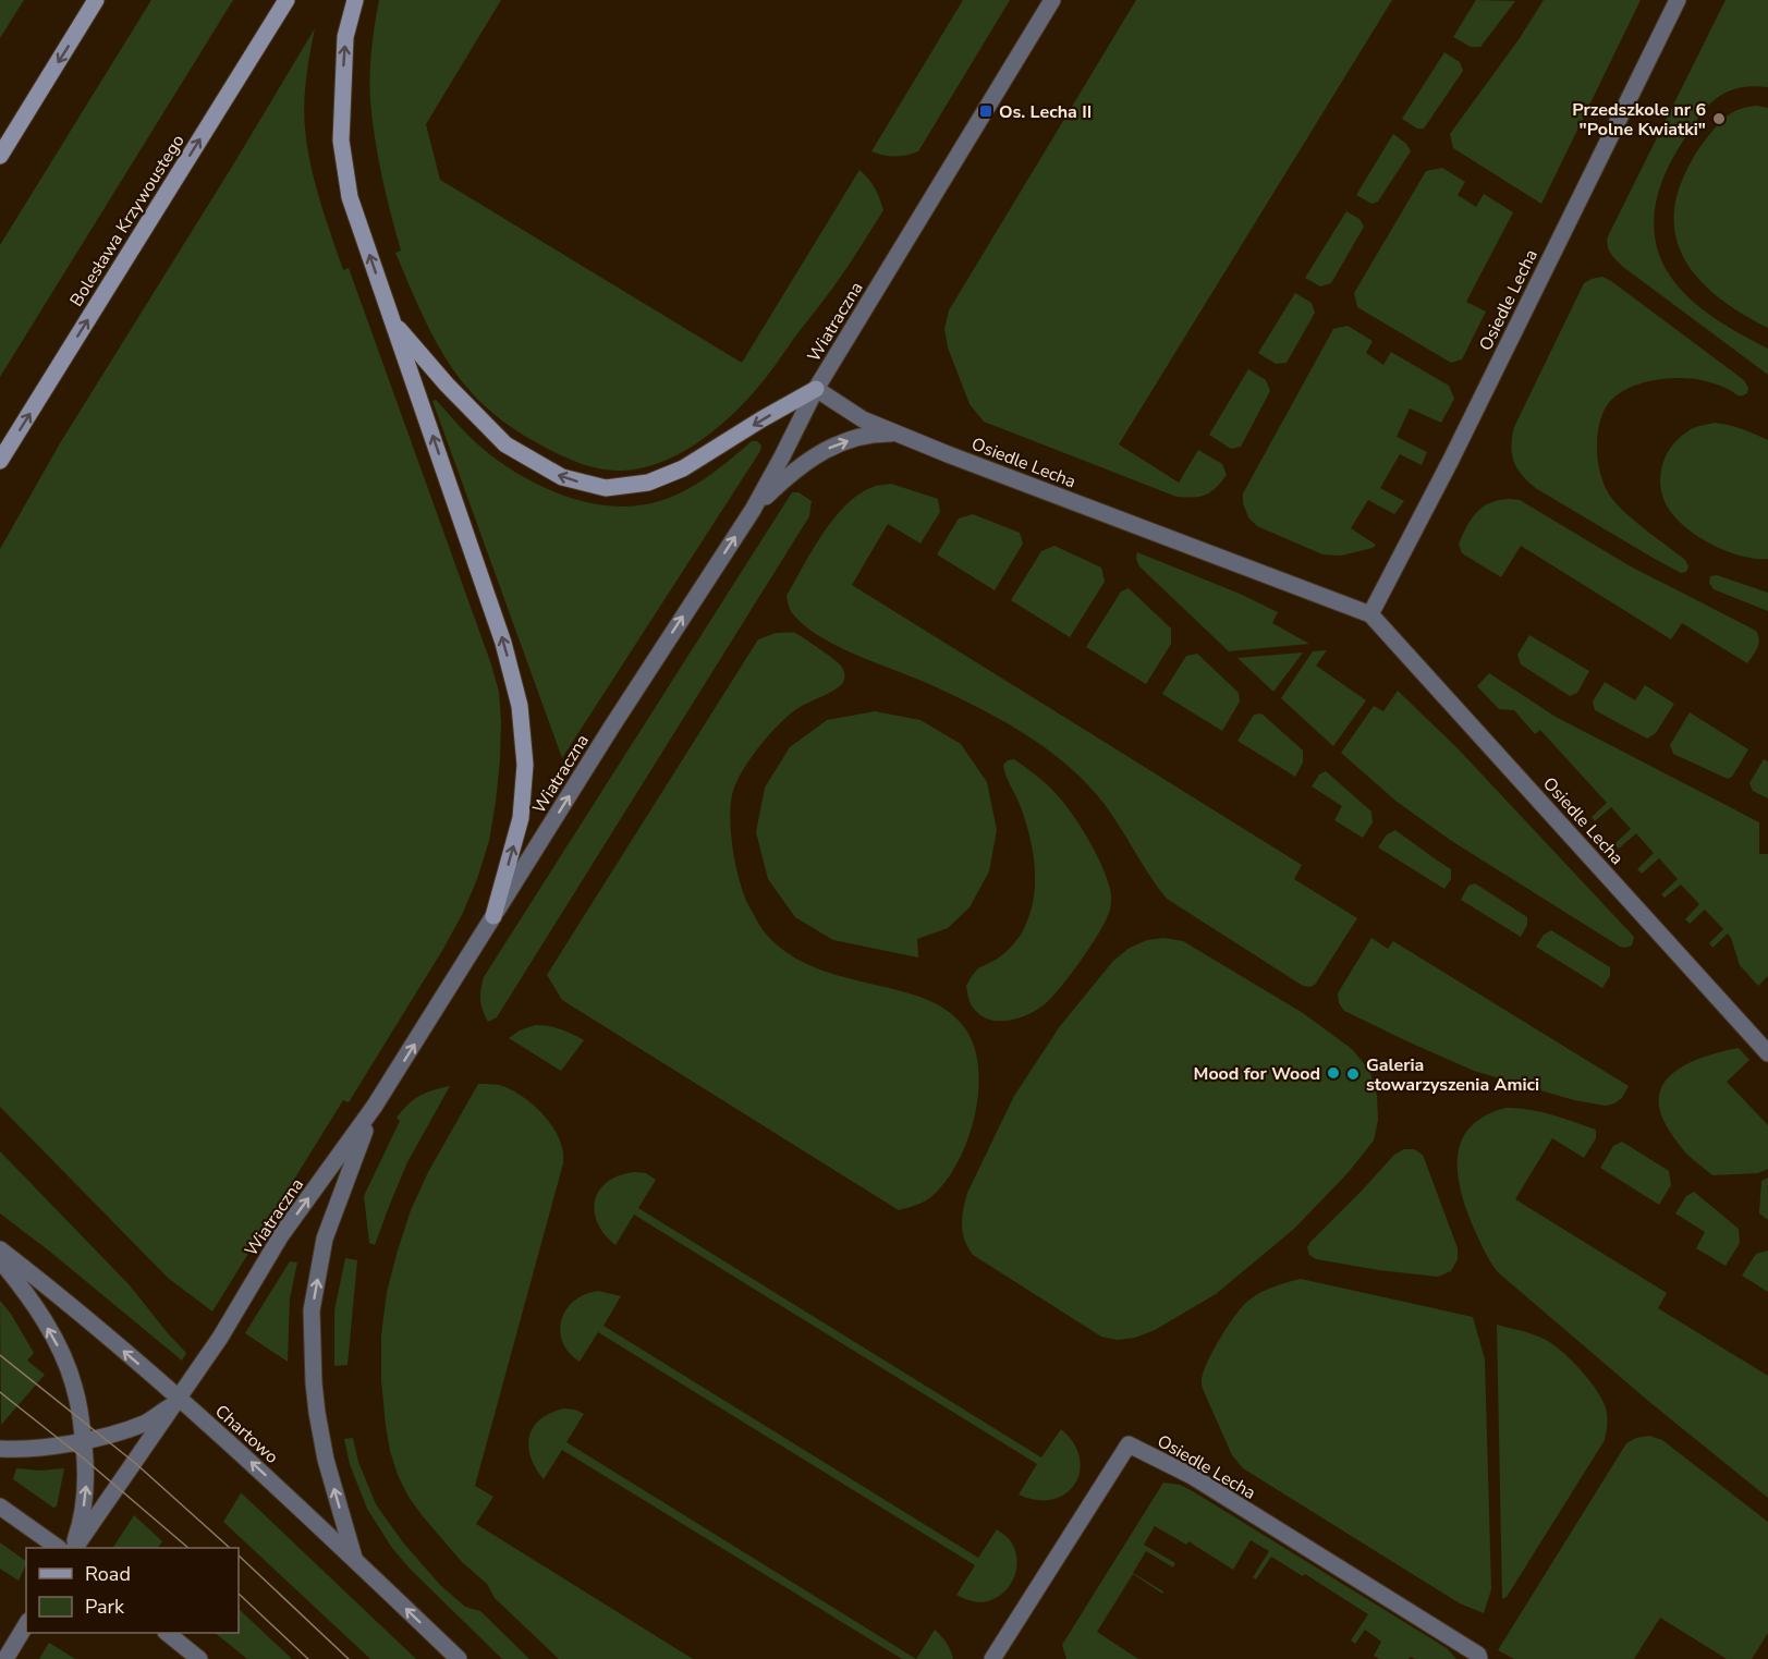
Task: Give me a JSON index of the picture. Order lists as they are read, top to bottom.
{
  "streets": {
    "main road": ["Bolesława Krzywoustego"],
    "street": ["Osiedle Lecha", "Wiatraczna", "Chartowo"]
  },
  "crossings": [
    ["Osiedle Lecha", "Wiatraczna"],
    ["Wiatraczna", "Chartowo"]
  ],
  "one_way": ["Bolesława Krzywoustego", "Wiatraczna"],
  "places": {
    "transit": ["Os. Lecha II"],
    "other": ["Przedszkole nr 6 \"Polne Kwiatki\"", "Mood for Wood", "Galeria stowarzyszenia Amici"]
  },
  "legend": ["Road", "Park"]
}
